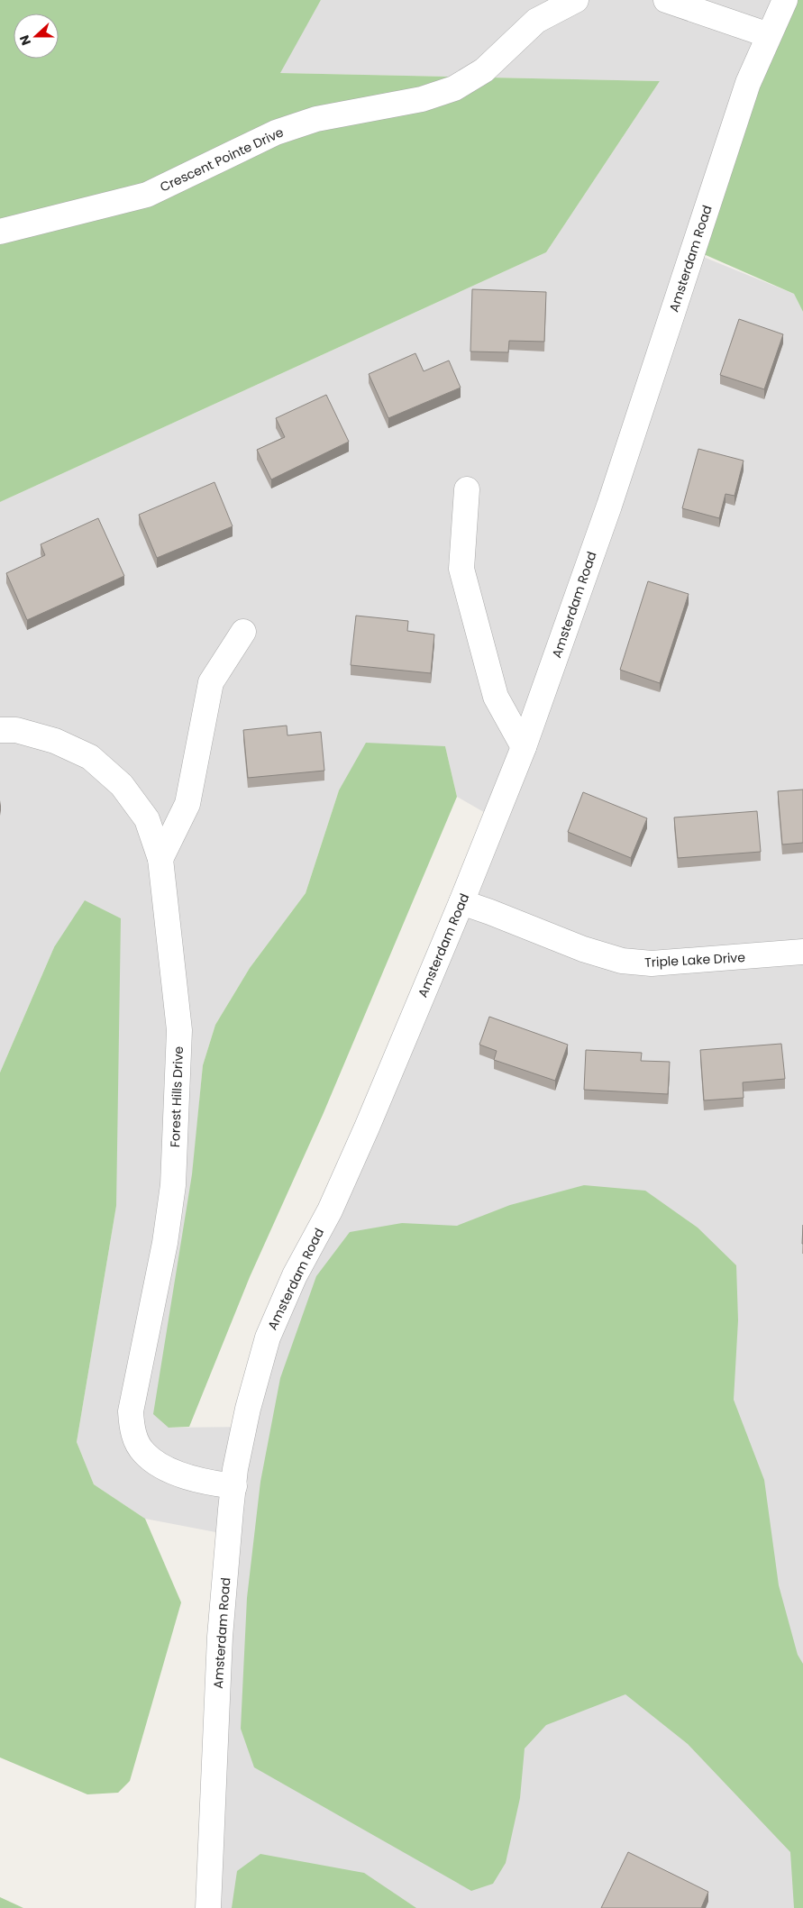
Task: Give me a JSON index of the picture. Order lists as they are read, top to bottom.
{
  "streets": {
    "street": [
      "Crescent Pointe Drive",
      "Amsterdam Road",
      "Triple Lake Drive",
      "Forest Hills Drive"
    ]
  },
  "crossings": [
    ["Amsterdam Road", "Triple Lake Drive"],
    ["Amsterdam Road", "Forest Hills Drive"]
  ],
  "north": "left"
}
